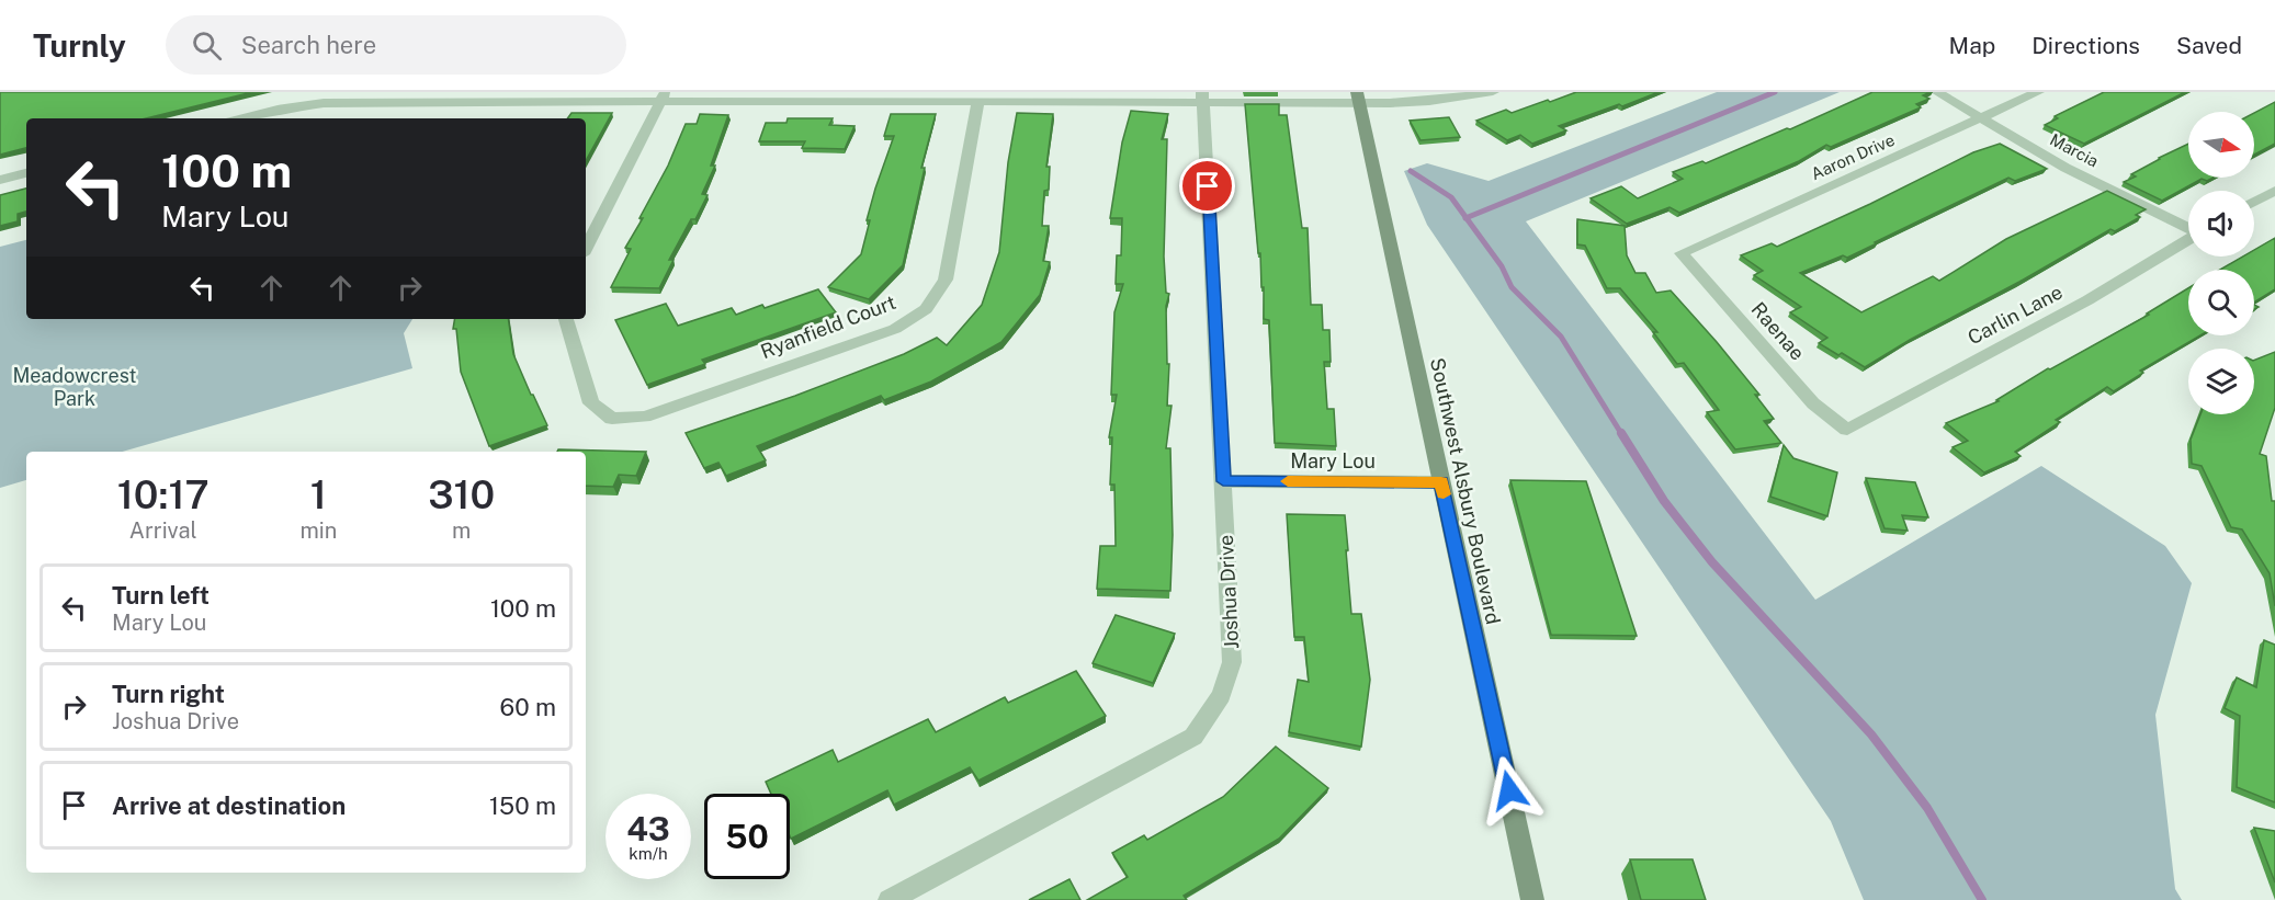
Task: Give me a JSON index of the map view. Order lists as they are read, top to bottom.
{
  "streets": {
    "main road": ["Southwest Alsbury Boulevard"],
    "street": [
      "Marcia",
      "Aaron Drive",
      "Carlin Lane",
      "Ryanfield Court",
      "Raenae",
      "Mary Lou",
      "Joshua Drive"
    ]
  },
  "crossings": [
    ["Marcia", "Aaron Drive"],
    ["Aaron Drive", "Raenae"],
    ["Carlin Lane", "Raenae"],
    ["Mary Lou", "Southwest Alsbury Boulevard"],
    ["Mary Lou", "Joshua Drive"]
  ],
  "parks": ["Meadowcrest Park"],
  "north": "right",
  "page": {
    "header": "Turnly",
    "search": "Search here",
    "nav": ["Map", "Directions", "Saved"],
    "turn": ["100 m", "Mary Lou"],
    "eta": [
      "10:17",
      "Arrival",
      "1",
      "min",
      "310",
      "m"
    ],
    "list": [
      {
        "name": "Turn left",
        "note": "Mary Lou",
        "value": "100 m"
      },
      {
        "name": "Turn right",
        "note": "Joshua Drive",
        "value": "60 m"
      },
      {
        "name": "Arrive at destination",
        "value": "150 m"
      }
    ],
    "speed": "43 km/h",
    "limit": "50"
  }
}
